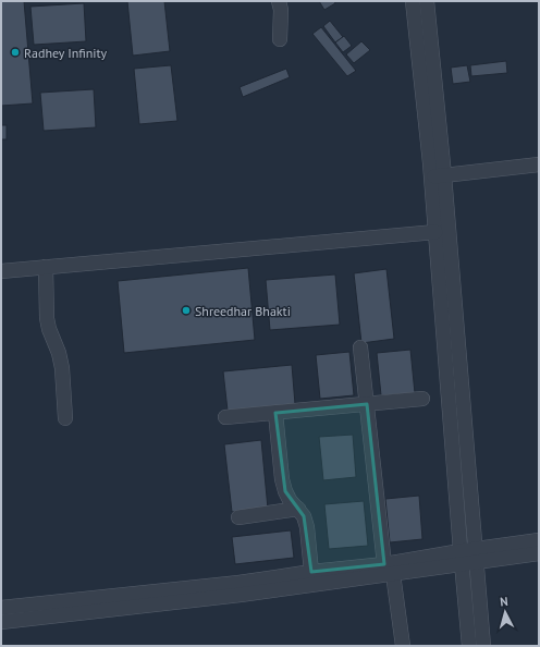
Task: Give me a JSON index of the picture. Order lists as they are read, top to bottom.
{
  "places": ["Radhey Infinity", "Shreedhar Bhakti"],
  "north": "top"
}
